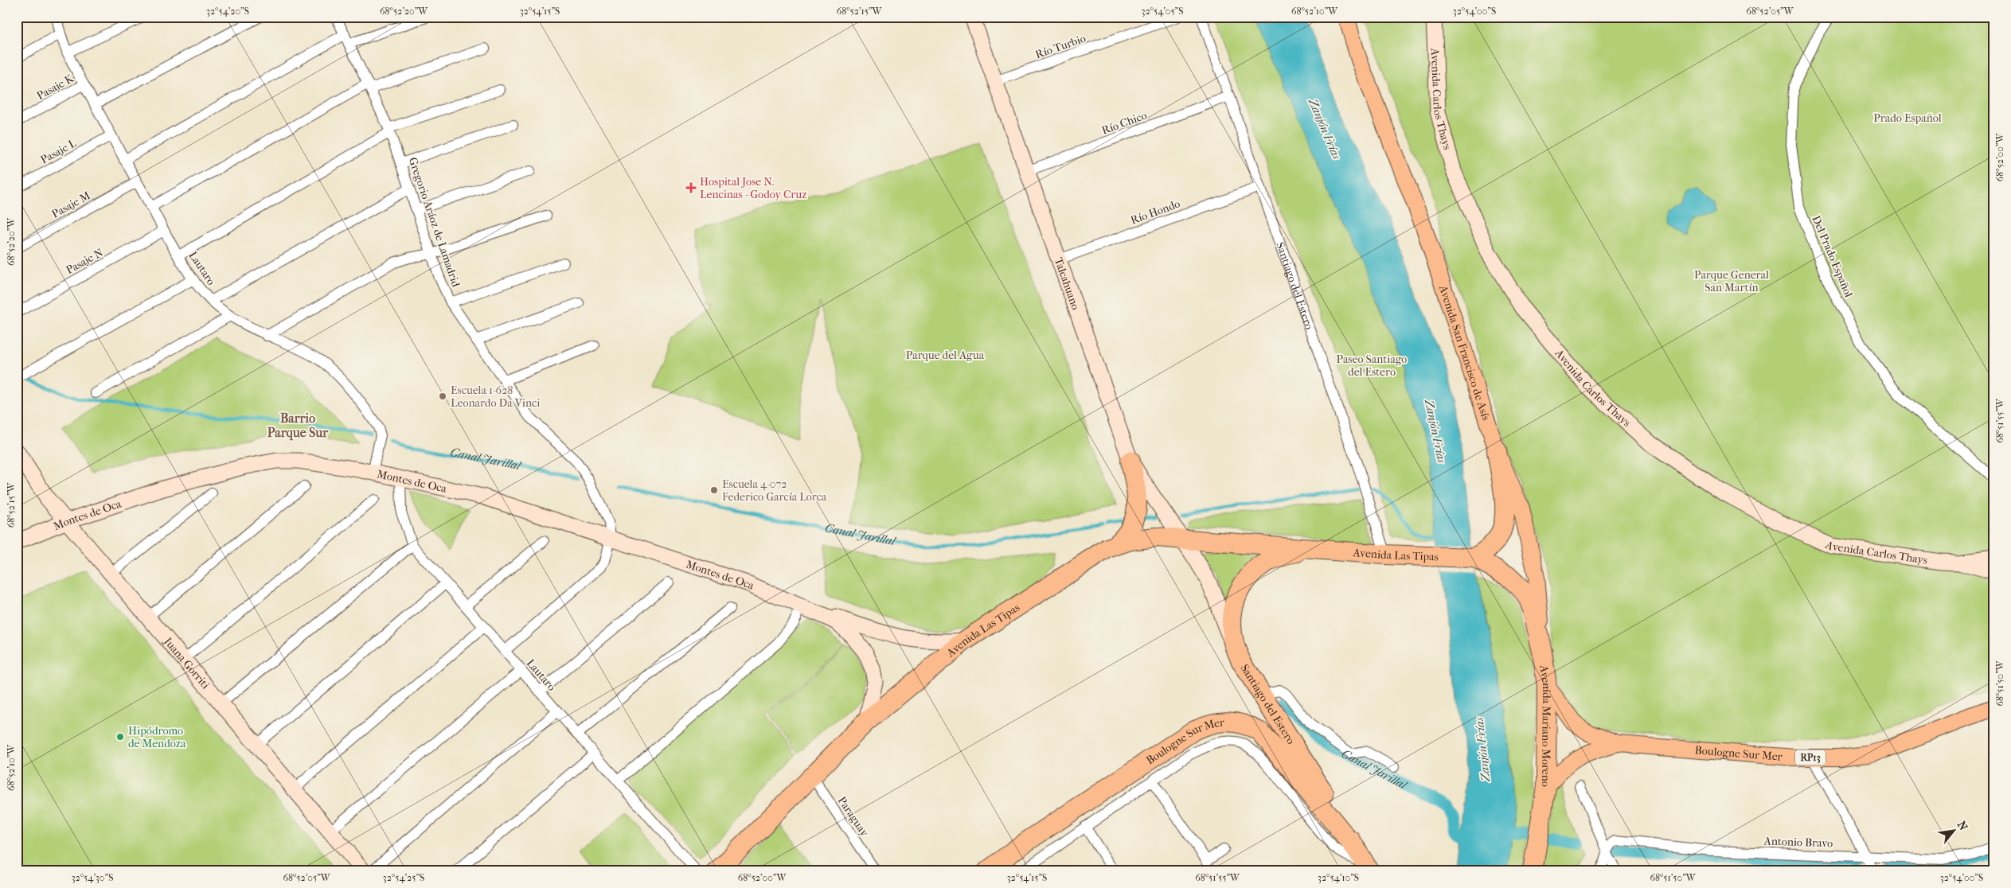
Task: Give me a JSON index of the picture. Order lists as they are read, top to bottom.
{
  "streets": {
    "highway": [
      "Santiago del Estero",
      "Avenida Las Tipas",
      "Avenida Mariano Moreno",
      "Boulogne Sur Mer"
    ],
    "main road": ["Avenida San Francisco de Asís", "RP13"],
    "street": [
      "Río Turbio",
      "Pasaje K",
      "Avenida Carlos Thays",
      "Río Chico",
      "Pasaje L",
      "Pasaje M",
      "Río Hondo",
      "Gregorio Aráoz de Lamadrid",
      "Del Prado Español",
      "Pasaje N",
      "Lautaro",
      "Talcahuano",
      "Montes de Oca",
      "Juana Gorriti",
      "Paraguay",
      "Antonio Bravo"
    ]
  },
  "crossings": [
    ["Río Turbio", "Talcahuano"],
    ["Pasaje K", "Lautaro"],
    ["Río Chico", "Talcahuano"],
    ["Río Chico", "Santiago del Estero"],
    ["Pasaje L", "Lautaro"],
    ["Pasaje M", "Lautaro"],
    ["Río Hondo", "Talcahuano"],
    ["Río Hondo", "Santiago del Estero"],
    ["Gregorio Aráoz de Lamadrid", "Montes de Oca"],
    ["Pasaje N", "Lautaro"],
    ["Lautaro", "Montes de Oca"],
    ["Talcahuano", "Santiago del Estero"],
    ["Talcahuano", "Avenida Las Tipas"],
    ["Santiago del Estero", "Avenida Las Tipas"],
    ["Santiago del Estero", "Boulogne Sur Mer"],
    ["Avenida San Francisco de Asís", "Avenida Mariano Moreno"],
    ["Montes de Oca", "Avenida Las Tipas"],
    ["Montes de Oca", "Juana Gorriti"],
    ["Avenida Las Tipas", "Avenida Mariano Moreno"],
    ["Avenida Las Tipas", "Paraguay"],
    ["Avenida Mariano Moreno", "Boulogne Sur Mer"]
  ],
  "districts": ["Barrio Parque Sur"],
  "water": ["Zanjón Frías", "Canal Jarillal"],
  "parks": [
    "Prado Español",
    "Parque General San Martín",
    "Parque del Agua",
    "Paseo Santiago del Estero"
  ],
  "places": {
    "health": ["Hospital Jose N. Lencinas - Godoy Cruz"],
    "other": ["Escuela 1-628 Leonardo Da Vinci", "Escuela 4-072 Federico García Lorca", "Hipódromo de Mendoza"]
  },
  "north": "top right",
  "coordinates": [
    "32°54'20\"S",
    "68°52'20\"W",
    "32°54'15\"S",
    "68°52'15\"W",
    "32°54'05\"S",
    "68°52'10\"W",
    "32°54'00\"S",
    "68°52'05\"W",
    "68°52'00\"W",
    "68°51'55\"W",
    "68°51'50\"W",
    "32°54'30\"S",
    "32°54'25\"S",
    "32°54'10\"S"
  ]
}
